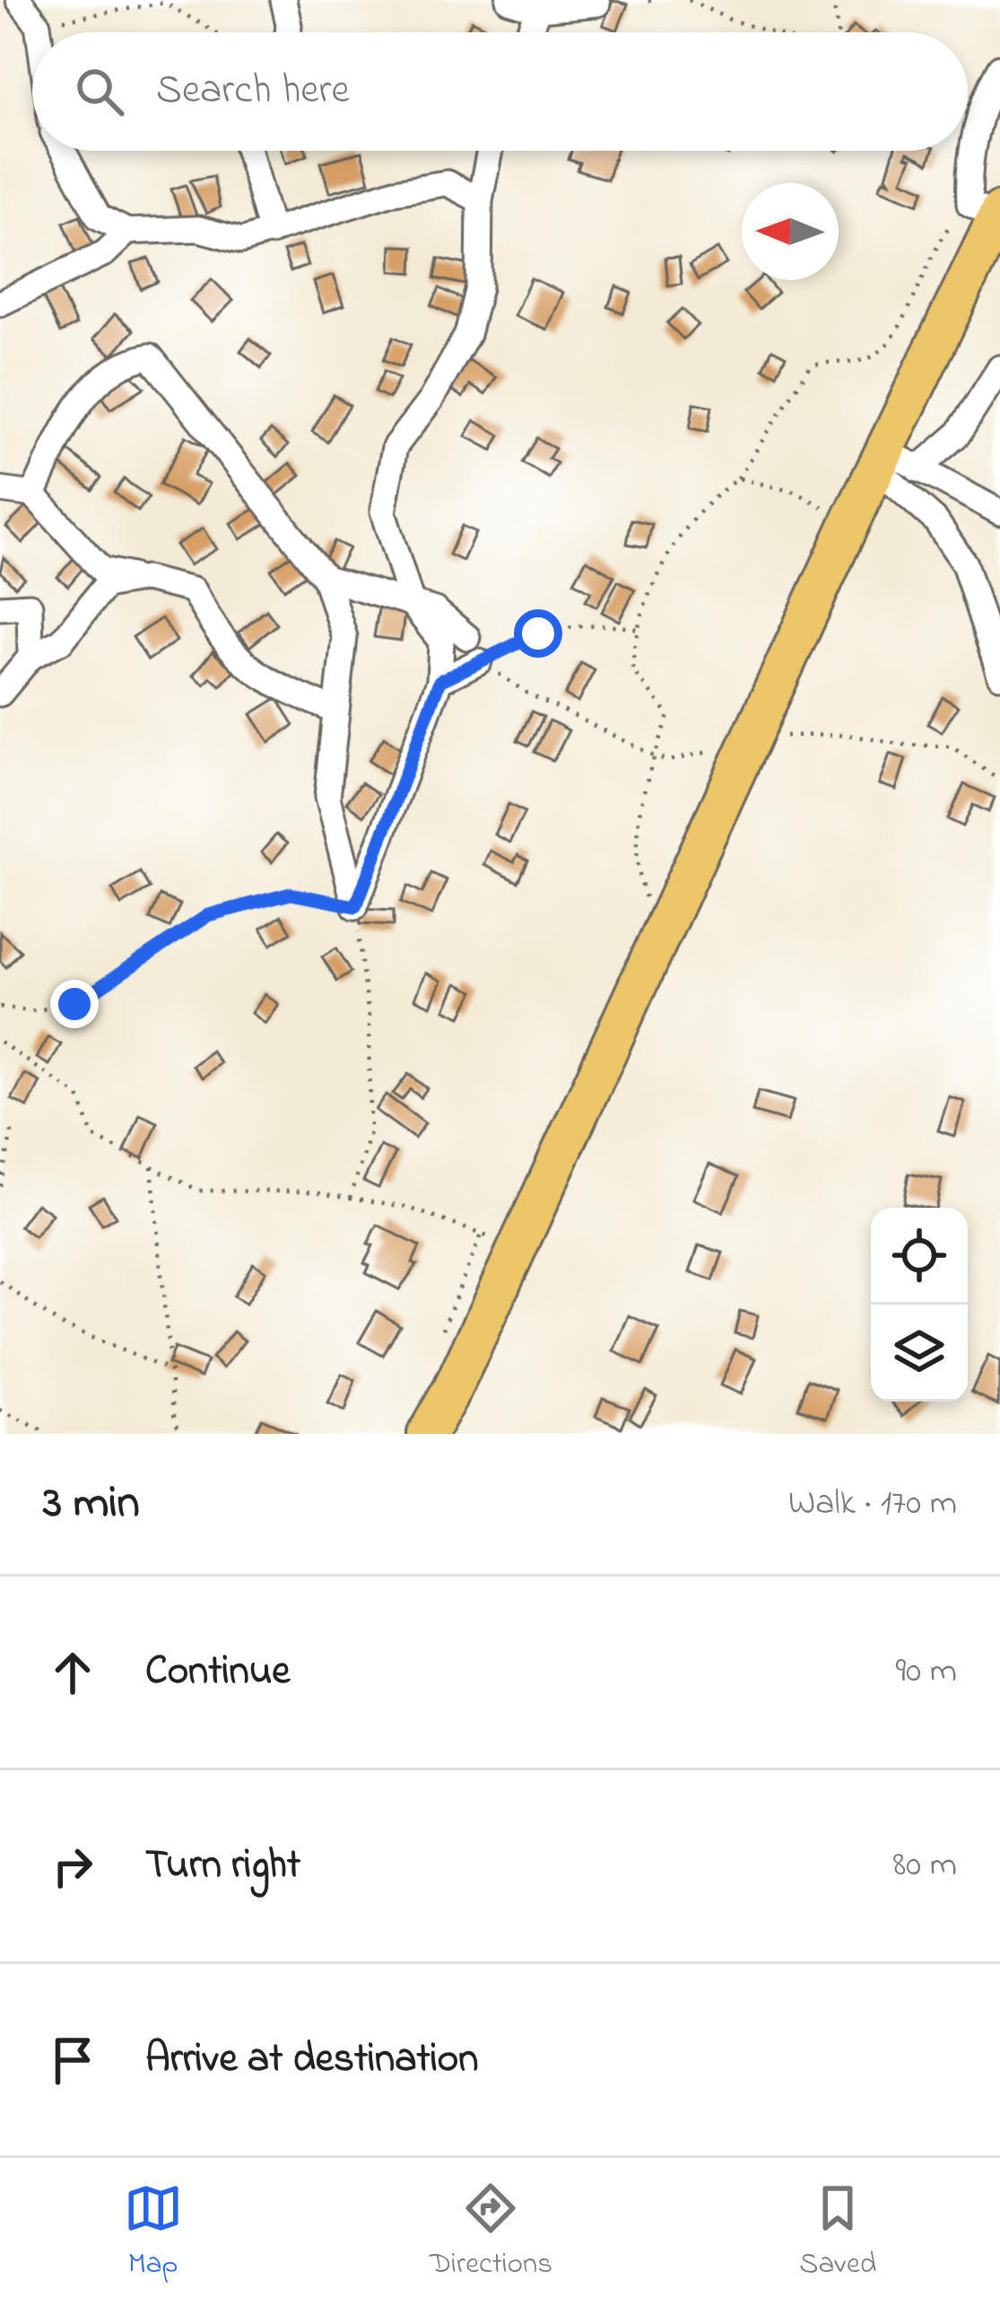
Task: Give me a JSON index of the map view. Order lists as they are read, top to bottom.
{
  "north": "left",
  "page": {
    "search": "Search here",
    "heading": ["3 min", "Walk · 170 m"],
    "list": [
      ["Continue", "90 m"],
      ["Turn right", "80 m"],
      "Arrive at destination"
    ],
    "nav": ["Map", "Directions", "Saved"]
  }
}
